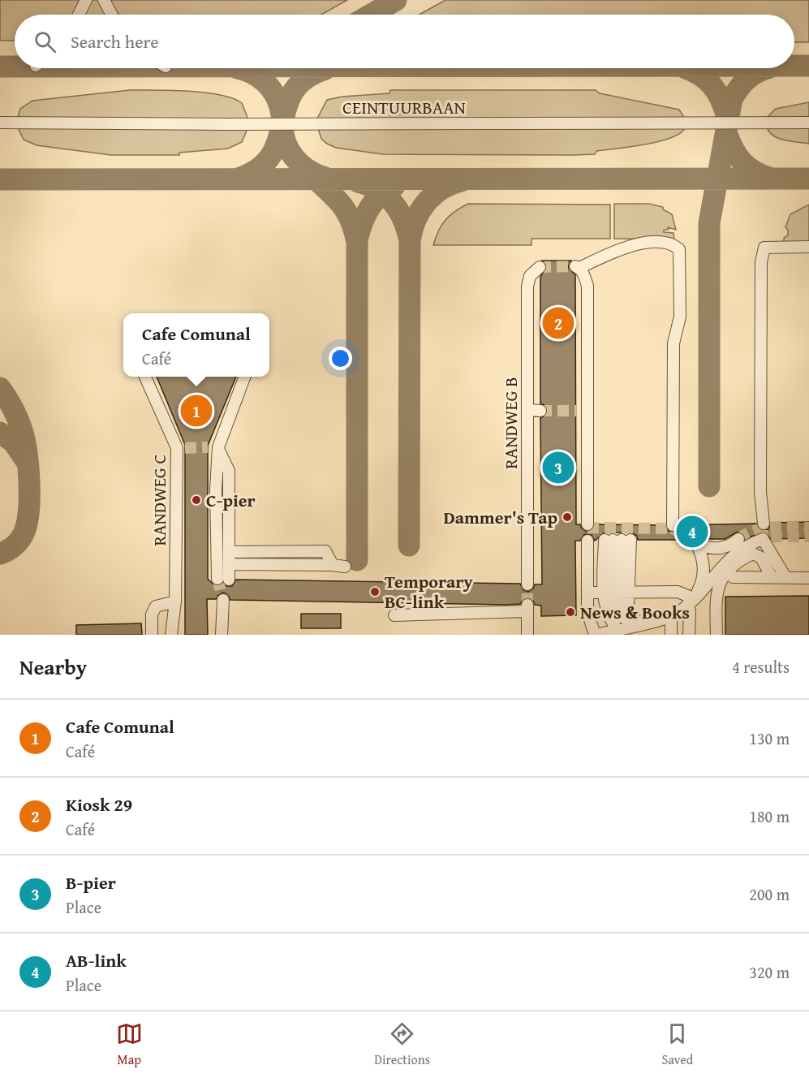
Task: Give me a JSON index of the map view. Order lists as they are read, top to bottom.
{
  "streets": {
    "lane": ["CEINTUURBAAN", "RANDWEG B", "RANDWEG C"]
  },
  "places": [
    "C-pier",
    "Dammer's Tap",
    "Temporary BC-link",
    "News & Books"
  ],
  "page": {
    "search": "Search here",
    "pins": [
      "2",
      "1",
      "3",
      "4"
    ],
    "popup": ["Cafe Comunal", "Café"],
    "heading": ["Nearby", "4 results"],
    "list": [
      {
        "mark": "1",
        "name": "Cafe Comunal",
        "note": "Café",
        "value": "130 m"
      },
      {
        "mark": "2",
        "name": "Kiosk 29",
        "note": "Café",
        "value": "180 m"
      },
      {
        "mark": "3",
        "name": "B-pier",
        "note": "Place",
        "value": "200 m"
      },
      {
        "mark": "4",
        "name": "AB-link",
        "note": "Place",
        "value": "320 m"
      }
    ],
    "nav": ["Map", "Directions", "Saved"]
  }
}
